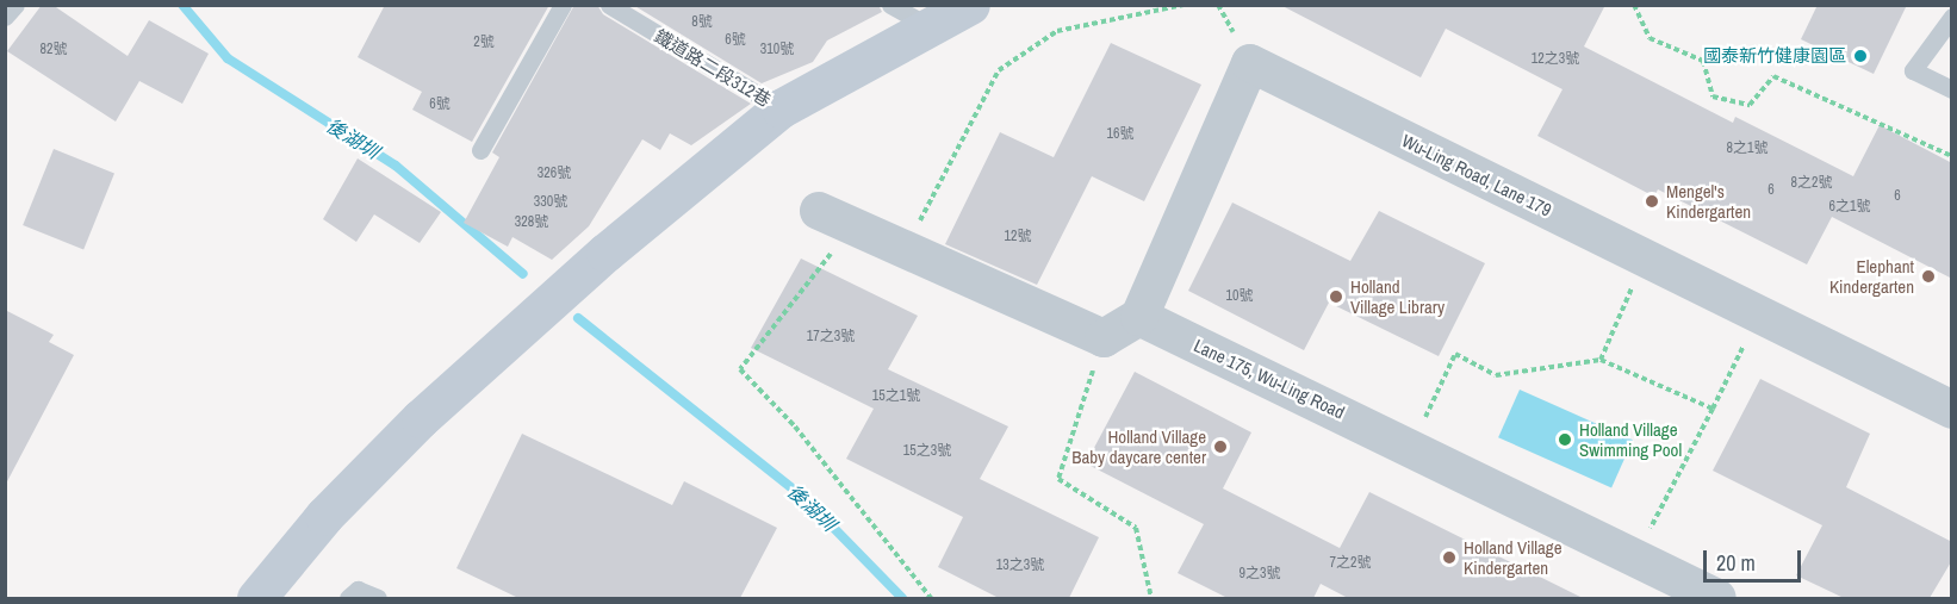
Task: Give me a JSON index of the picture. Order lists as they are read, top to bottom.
{
  "streets": {
    "street": ["Wu-Ling Road, Lane 179", "Lane 175, Wu-Ling Road"],
    "lane": ["鐵道路二段312巷"]
  },
  "crossings": [
    ["Wu-Ling Road, Lane 179", "Lane 175, Wu-Ling Road"]
  ],
  "water": ["後湖圳"],
  "places": [
    "國泰新竹健康園區",
    "Mengel's Kindergarten",
    "Elephant Kindergarten",
    "Holland Village Library",
    "Holland Village Swimming Pool",
    "Holland Village Baby daycare center",
    "Holland Village Kindergarten"
  ],
  "house_numbers": [
    "8號",
    "6號",
    "2號",
    "82號",
    "310號",
    "12之3號",
    "6號",
    "16號",
    "8之1號",
    "326號",
    "8之2號",
    "6",
    "6",
    "330號",
    "6之1號",
    "328號",
    "12號",
    "10號",
    "17之3號",
    "15之1號",
    "15之3號",
    "7之2號",
    "13之3號",
    "9之3號"
  ],
  "scale_bar": "20 m"
}
